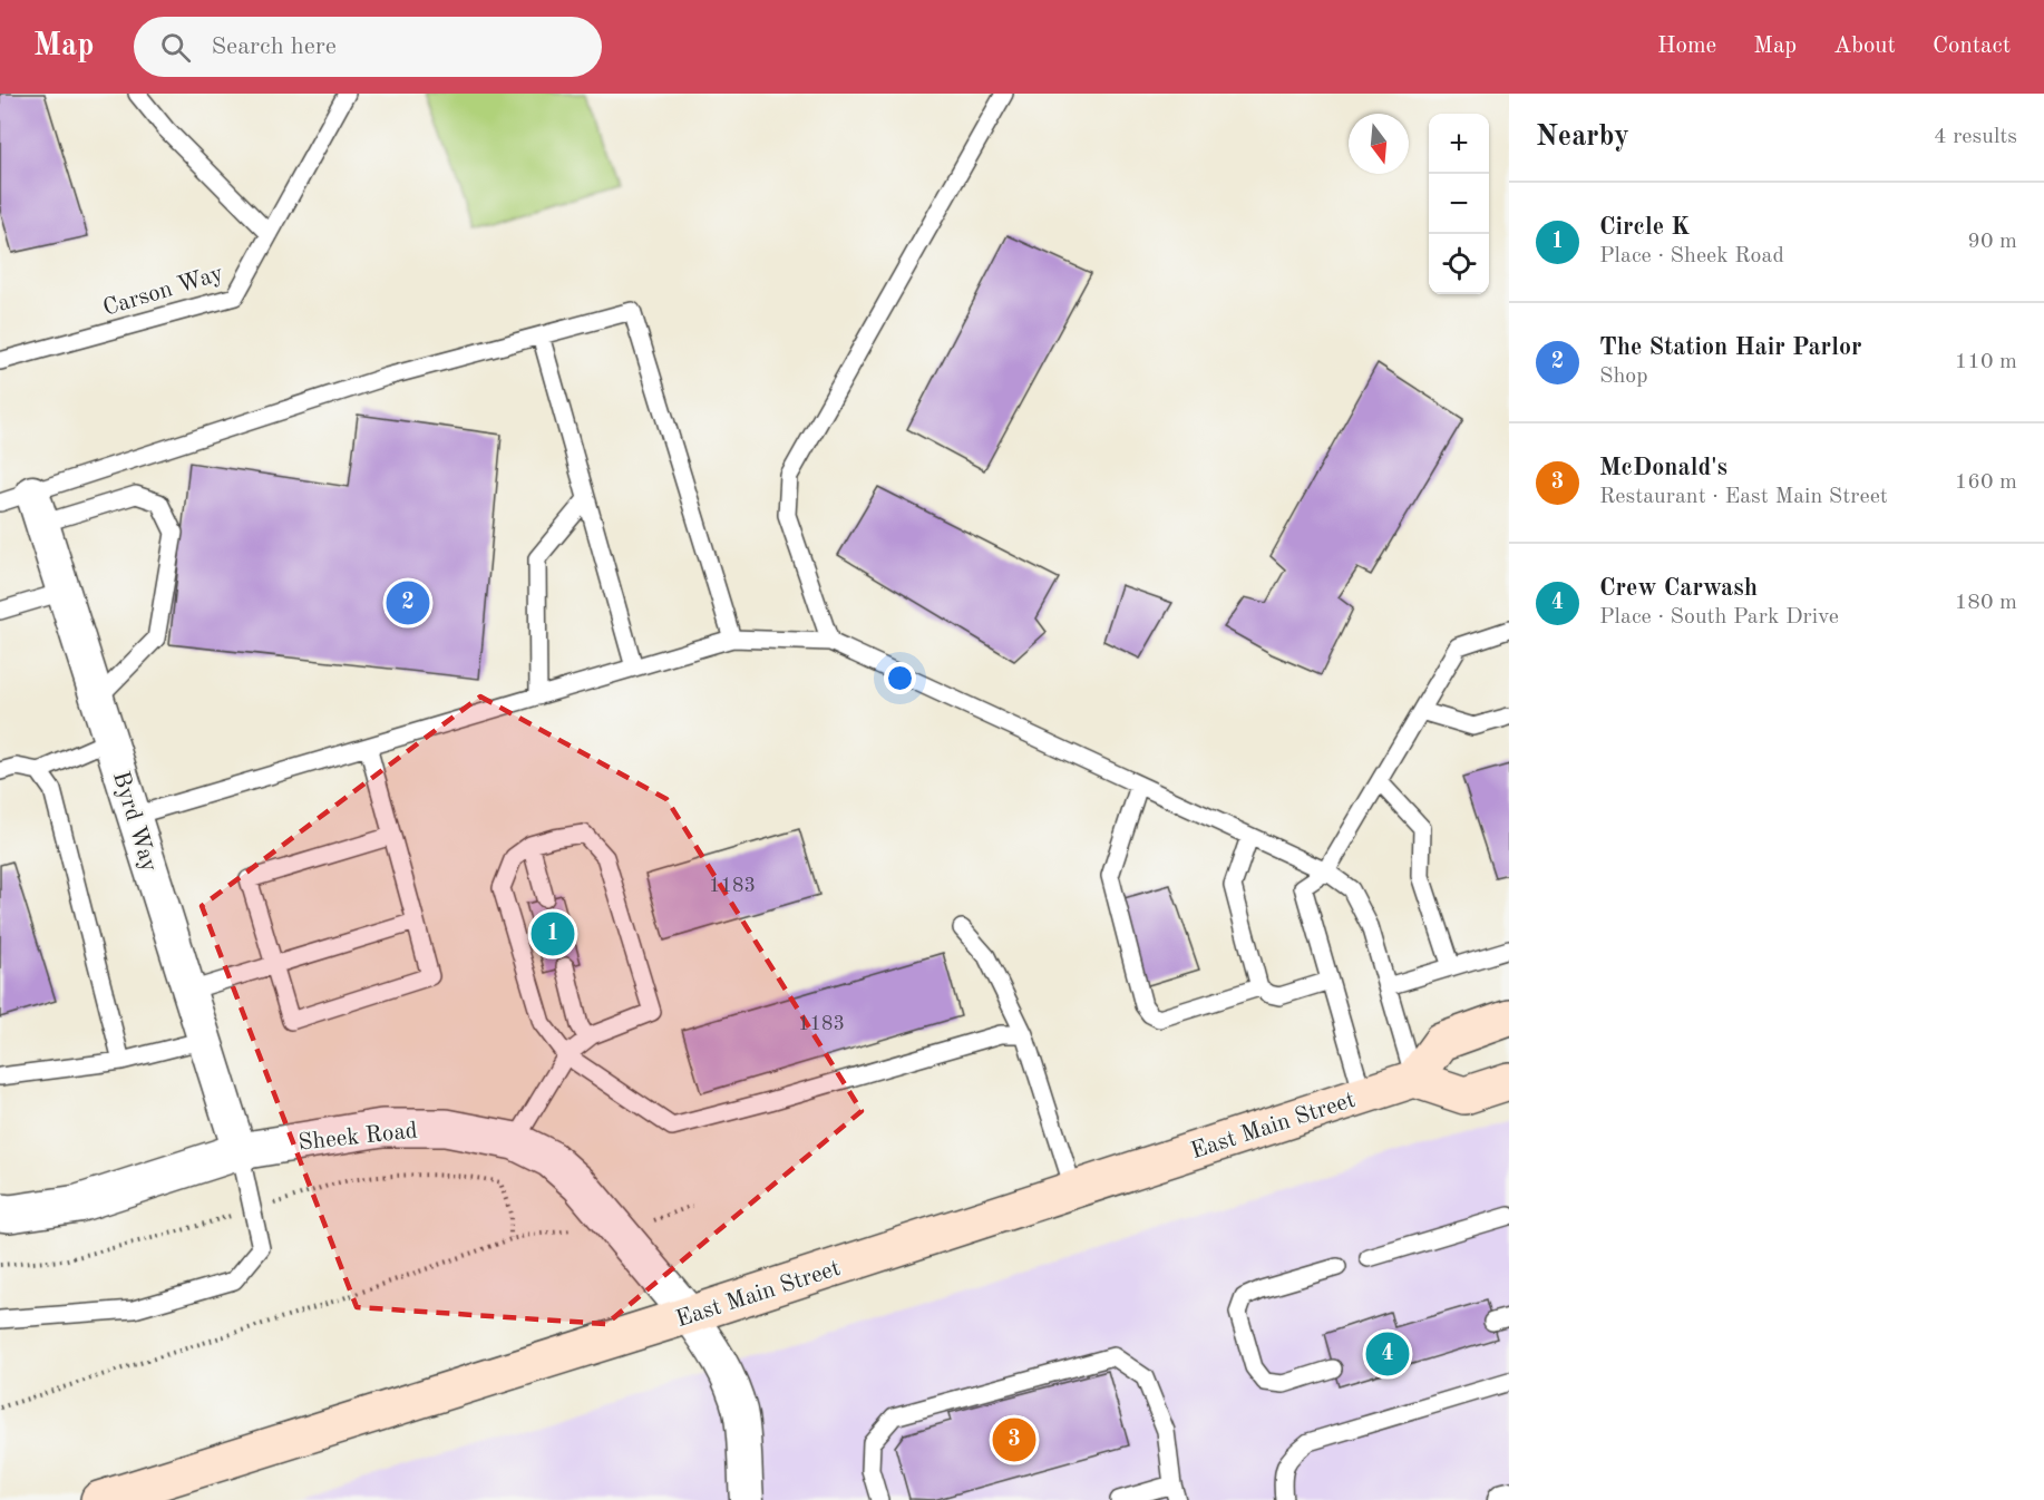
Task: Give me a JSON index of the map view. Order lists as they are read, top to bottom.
{
  "streets": {
    "main road": ["East Main Street"],
    "street": ["Byrd Way", "Sheek Road"],
    "lane": ["Carson Way"]
  },
  "crossings": [
    ["Byrd Way", "Sheek Road"],
    ["East Main Street", "Sheek Road"]
  ],
  "house_numbers": ["1183", "1183"],
  "north": "bottom",
  "page": {
    "header": "Map",
    "search": "Search here",
    "nav": [
      "Home",
      "Map",
      "About",
      "Contact"
    ],
    "heading": ["Nearby", "4 results"],
    "map_buttons": ["+", "−"],
    "list": [
      {
        "mark": "1",
        "name": "Circle K",
        "note": "Place · Sheek Road",
        "value": "90 m"
      },
      {
        "mark": "2",
        "name": "The Station Hair Parlor",
        "note": "Shop",
        "value": "110 m"
      },
      {
        "mark": "3",
        "name": "McDonald's",
        "note": "Restaurant · East Main Street",
        "value": "160 m"
      },
      {
        "mark": "4",
        "name": "Crew Carwash",
        "note": "Place · South Park Drive",
        "value": "180 m"
      }
    ],
    "pins": [
      "2",
      "1",
      "4",
      "3"
    ]
  }
}
